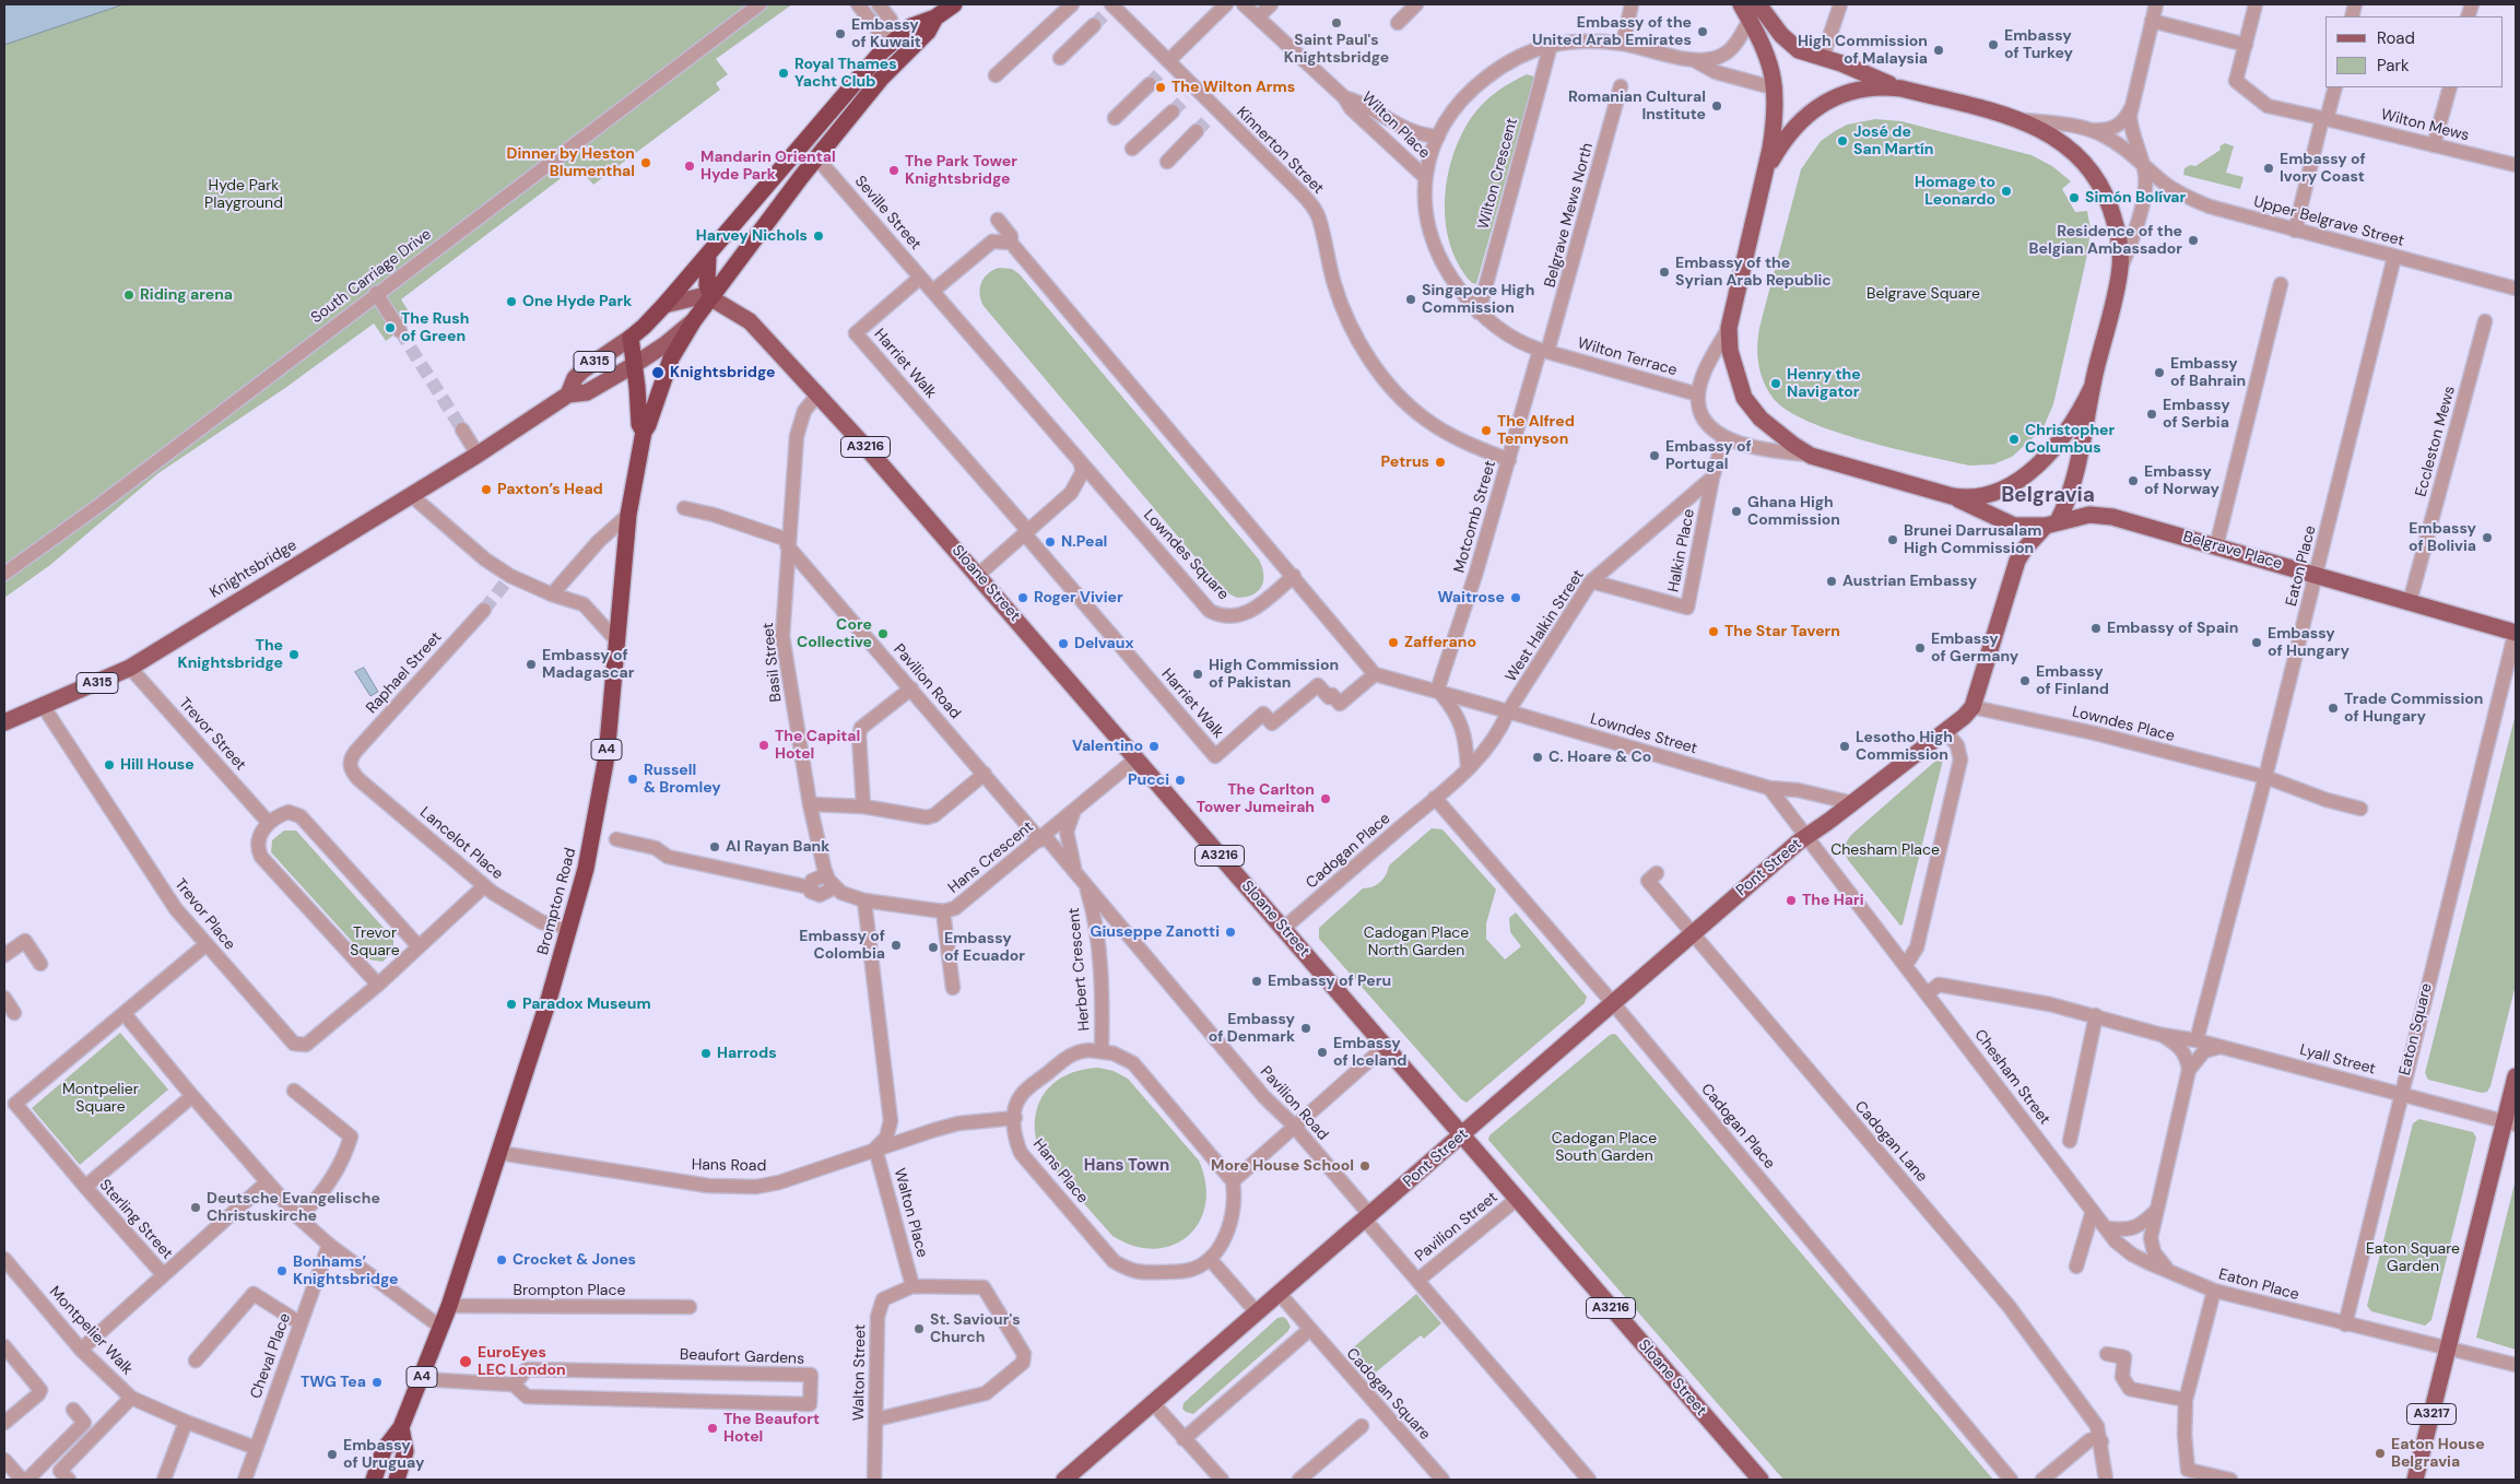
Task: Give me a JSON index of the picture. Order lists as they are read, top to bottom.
{
  "streets": {
    "highway": ["Knightsbridge", "A4", "Brompton Road"],
    "main road": [
      "A315",
      "A3216",
      "Belgrave Place",
      "Sloane Street",
      "Pont Street",
      "A3217"
    ],
    "street": [
      "Wilton Place",
      "Wilton Mews",
      "Kinnerton Street",
      "Wilton Crescent",
      "Seville Street",
      "Belgrave Mews North",
      "Upper Belgrave Street",
      "South Carriage Drive",
      "Wilton Terrace",
      "Harriet Walk",
      "Eccleston Mews",
      "Motcomb Street",
      "Halkin Place",
      "Lowndes Square",
      "Eaton Place",
      "West Halkin Street",
      "Basil Street",
      "Raphael Street",
      "Pavilion Road",
      "Lowndes Place",
      "Trevor Street",
      "Lowndes Street",
      "Lancelot Place",
      "Cadogan Place",
      "Hans Crescent",
      "Trevor Place",
      "Herbert Crescent",
      "Eaton Square",
      "Lyall Street",
      "Chesham Street",
      "Cadogan Lane",
      "Hans Road",
      "Hans Place",
      "Walton Place",
      "Sterling Street",
      "Pavilion Street",
      "Brompton Place",
      "Montpelier Walk",
      "Cheval Place",
      "Beaufort Gardens",
      "Walton Street",
      "Cadogan Square"
    ]
  },
  "crossings": [
    ["Kinnerton Street", "Motcomb Street"],
    ["Seville Street", "Harriet Walk"],
    ["Seville Street", "Lowndes Square"],
    ["Seville Street", "Knightsbridge"],
    ["Belgrave Mews North", "Wilton Terrace"],
    ["Belgrave Mews North", "Motcomb Street"],
    ["Upper Belgrave Street", "Eaton Place"],
    ["Wilton Terrace", "Motcomb Street"],
    ["Harriet Walk", "Lowndes Street"],
    ["Eccleston Mews", "Belgrave Place"],
    ["Motcomb Street", "Lowndes Street"],
    ["Halkin Place", "West Halkin Street"],
    ["Belgrave Place", "Eaton Place"],
    ["Belgrave Place", "Eaton Square"],
    ["Eaton Place", "Lowndes Place"],
    ["Eaton Place", "Eaton Square"],
    ["Eaton Place", "Lyall Street"],
    ["Eaton Place", "Chesham Street"],
    ["Knightsbridge", "Sloane Street"],
    ["Knightsbridge", "Trevor Street"],
    ["Knightsbridge", "A4"],
    ["Knightsbridge", "Brompton Road"],
    ["Knightsbridge", "Trevor Place"],
    ["Sloane Street", "Basil Street"],
    ["Sloane Street", "Cadogan Place"],
    ["Sloane Street", "Hans Crescent"],
    ["Sloane Street", "Pont Street"],
    ["Sloane Street", "Pavilion Street"],
    ["West Halkin Street", "Lowndes Street"],
    ["Basil Street", "Pavilion Road"],
    ["Basil Street", "Hans Crescent"],
    ["Raphael Street", "Lancelot Place"],
    ["Pavilion Road", "Hans Crescent"],
    ["Pavilion Road", "Pont Street"],
    ["Pavilion Road", "Herbert Crescent"],
    ["Pavilion Road", "Pavilion Street"],
    ["A4", "Brompton Road"],
    ["Lancelot Place", "Brompton Road"],
    ["Cadogan Place", "Pont Street"],
    ["Hans Crescent", "Herbert Crescent"],
    ["Pont Street", "Cadogan Lane"],
    ["Pont Street", "Cadogan Square"],
    ["Brompton Road", "Hans Road"],
    ["Brompton Road", "Brompton Place"],
    ["Brompton Road", "Beaufort Gardens"],
    ["Herbert Crescent", "Hans Place"],
    ["Eaton Square", "Lyall Street"],
    ["Lyall Street", "Chesham Street"],
    ["Lyall Street", "A3217"],
    ["Hans Road", "Hans Place"],
    ["Hans Road", "Walton Place"],
    ["Walton Place", "Walton Street"],
    ["Montpelier Walk", "Cheval Place"]
  ],
  "districts": ["Belgravia", "Hans Town"],
  "parks": [
    "Hyde Park Playground",
    "Belgrave Square",
    "Chesham Place",
    "Trevor Square",
    "Cadogan Place North Garden",
    "Montpelier Square",
    "Cadogan Place South Garden",
    "Eaton Square Garden"
  ],
  "places": [
    "Saint Paul's Knightsbridge",
    "Embassy of the United Arab Emirates",
    "Embassy of Kuwait",
    "Embassy of Turkey",
    "High Commission of Malaysia",
    "Royal Thames Yacht Club",
    "The Wilton Arms",
    "Romanian Cultural Institute",
    "José de San Martín",
    "Dinner by Heston Blumenthal",
    "Mandarin Oriental Hyde Park",
    "Embassy of Ivory Coast",
    "The Park Tower Knightsbridge",
    "Homage to Leonardo",
    "Simón Bolívar",
    "Harvey Nichols",
    "Residence of the Belgian Ambassador",
    "Embassy of the Syrian Arab Republic",
    "Riding arena",
    "Singapore High Commission",
    "One Hyde Park",
    "The Rush of Green",
    "Knightsbridge",
    "Embassy of Bahrain",
    "Henry the Navigator",
    "Embassy of Serbia",
    "The Alfred Tennyson",
    "Christopher Columbus",
    "Embassy of Portugal",
    "Petrus",
    "Embassy of Norway",
    "Paxton’s Head",
    "Ghana High Commission",
    "Embassy of Bolivia",
    "Brunei Darrusalam High Commission",
    "N.Peal",
    "Austrian Embassy",
    "Roger Vivier",
    "Waitrose",
    "Embassy of Spain",
    "The Star Tavern",
    "Core Collective",
    "Zafferano",
    "Embassy of Hungary",
    "Delvaux",
    "Embassy of Germany",
    "The Knightsbridge",
    "Embassy of Madagascar",
    "High Commission of Pakistan",
    "Embassy of Finland",
    "Trade Commission of Hungary",
    "The Capital Hotel",
    "Valentino",
    "Lesotho High Commission",
    "C. Hoare & Co",
    "Hill House",
    "Russell & Bromley",
    "Pucci",
    "The Carlton Tower Jumeirah",
    "Al Rayan Bank",
    "The Hari",
    "Giuseppe Zanotti",
    "Embassy of Colombia",
    "Embassy of Ecuador",
    "Embassy of Peru",
    "Paradox Museum",
    "Embassy of Denmark",
    "Embassy of Iceland",
    "Harrods",
    "More House School",
    "Deutsche Evangelische Christuskirche",
    "Crocket & Jones",
    "Bonhams’ Knightsbridge",
    "St. Saviour's Church",
    "EuroEyes LEC London",
    "TWG Tea",
    "The Beaufort Hotel",
    "Eaton House Belgravia",
    "Embassy of Uruguay"
  ],
  "legend": ["Road", "Park"]
}
